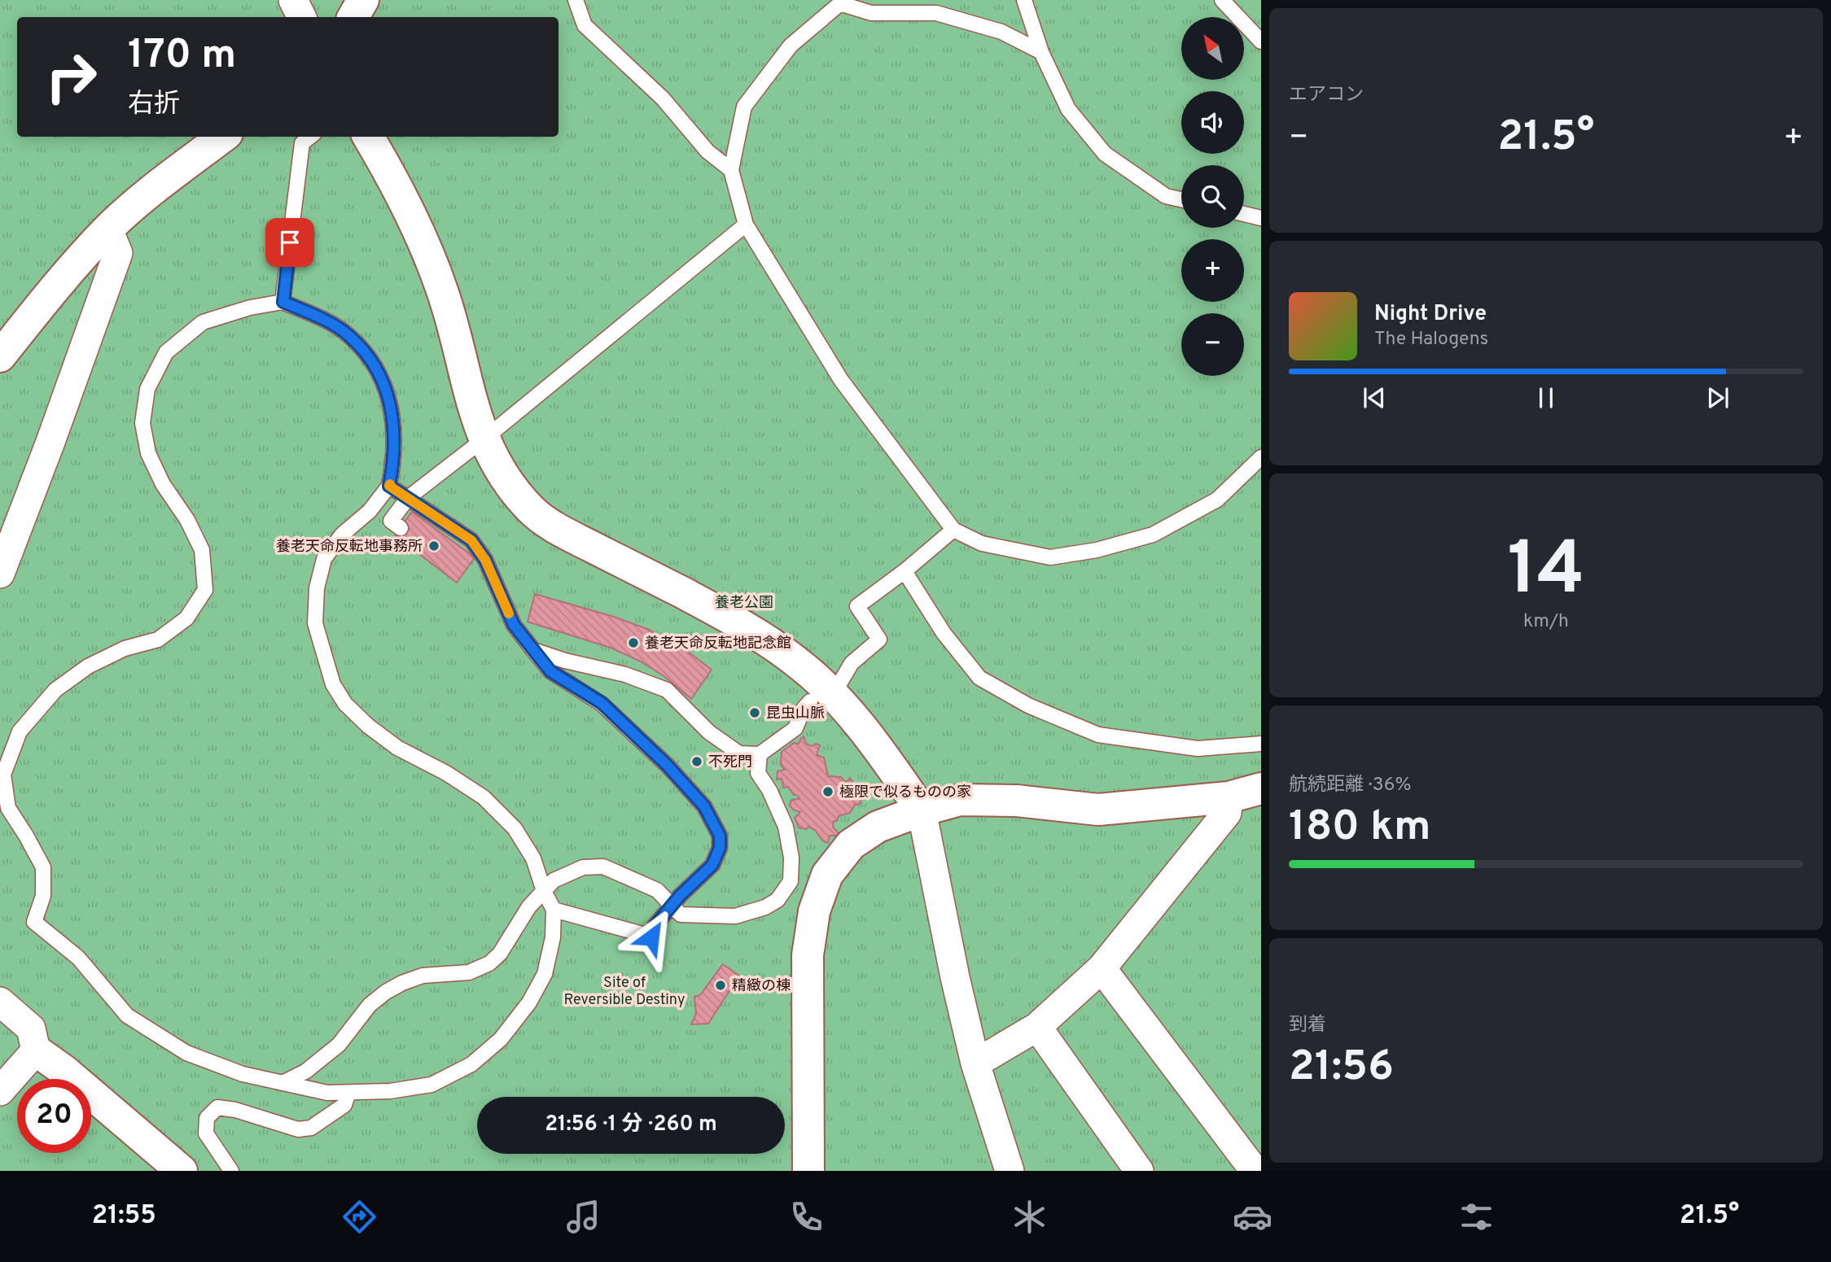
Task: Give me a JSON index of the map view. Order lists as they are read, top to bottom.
{
  "parks": ["養老公園", "Site of Reversible Destiny"],
  "places": [
    "養老天命反転地事務所",
    "養老天命反転地記念館",
    "昆虫山脈",
    "不死門",
    "極限で似るものの家",
    "精緻の棟"
  ],
  "north": "top left",
  "page": {
    "tile": [
      "エアコン",
      ["14", "km/h"],
      ["航続距離 · 36%", "180 km"],
      ["到着", "21:56"]
    ],
    "map_buttons": ["+", "−"],
    "turn": ["170 m", "右折"],
    "heat": ["−", "21.5°", "+"],
    "song": ["Night Drive", "The Halogens"],
    "limit": "20",
    "trip": "21:56 · 1 分 · 260 m",
    "tabs": ["21:55", "21.5°"]
  }
}
